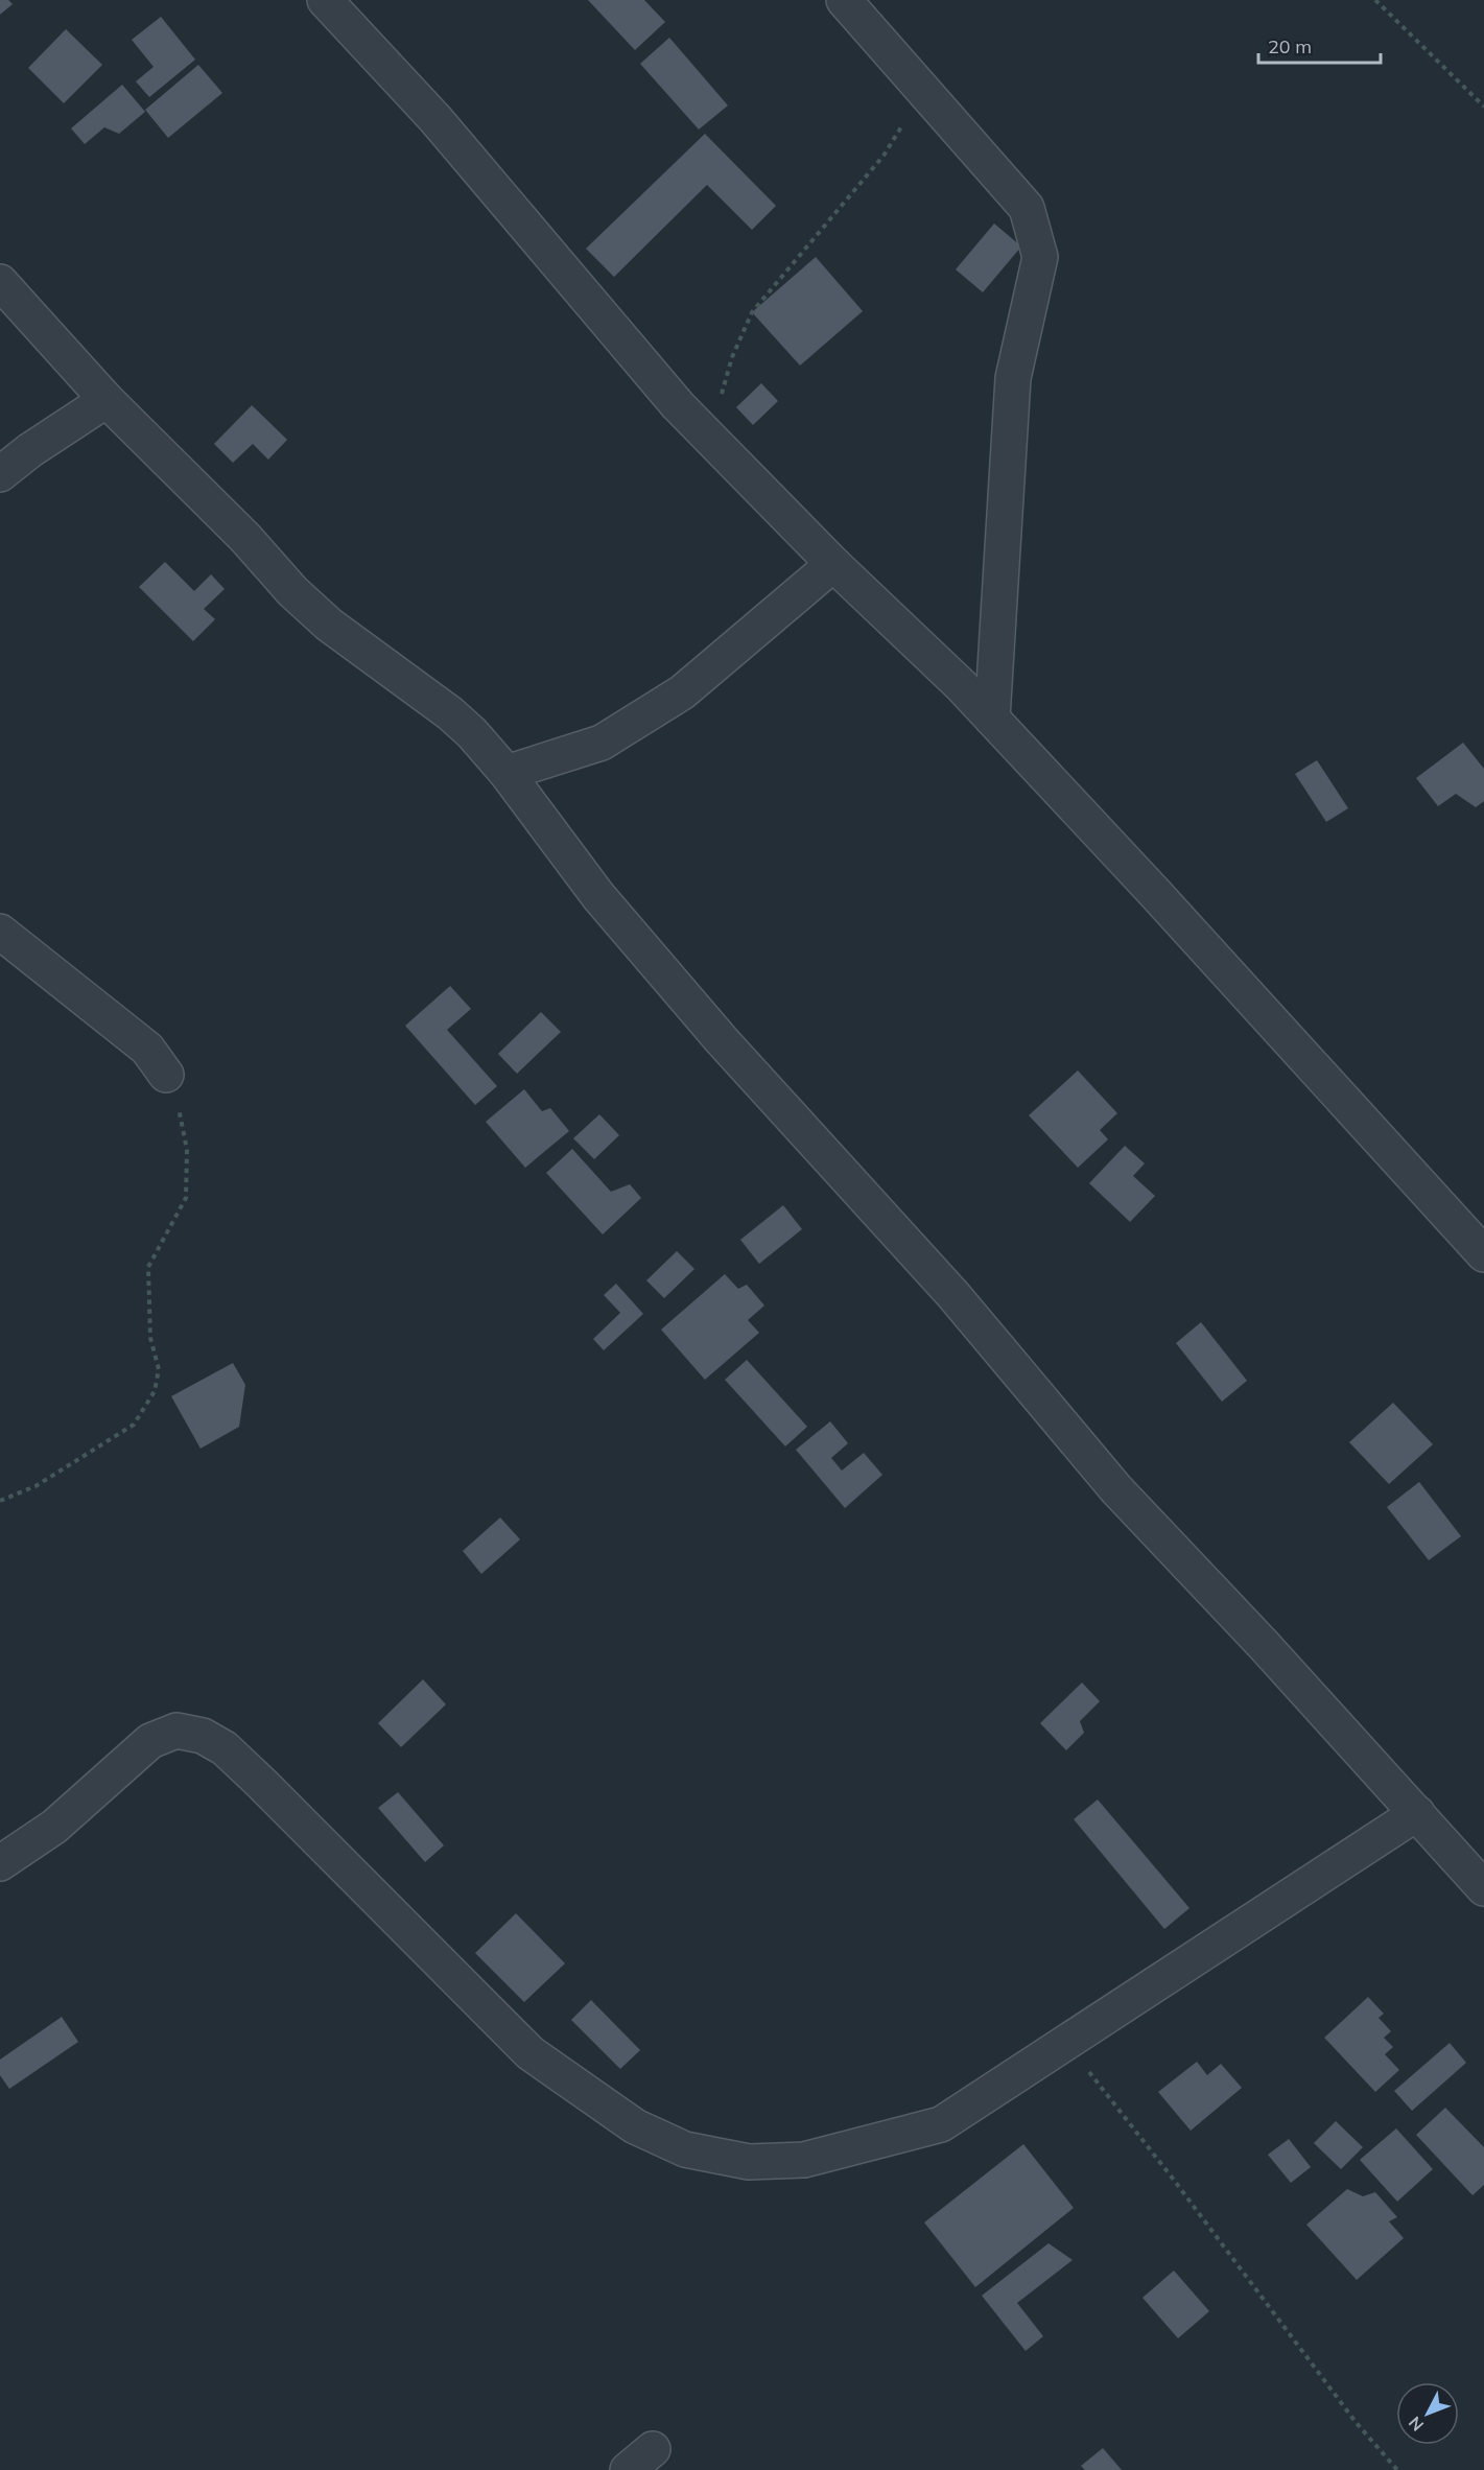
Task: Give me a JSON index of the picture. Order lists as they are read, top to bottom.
{
  "scale_bar": "20 m",
  "north": "bottom left"
}
